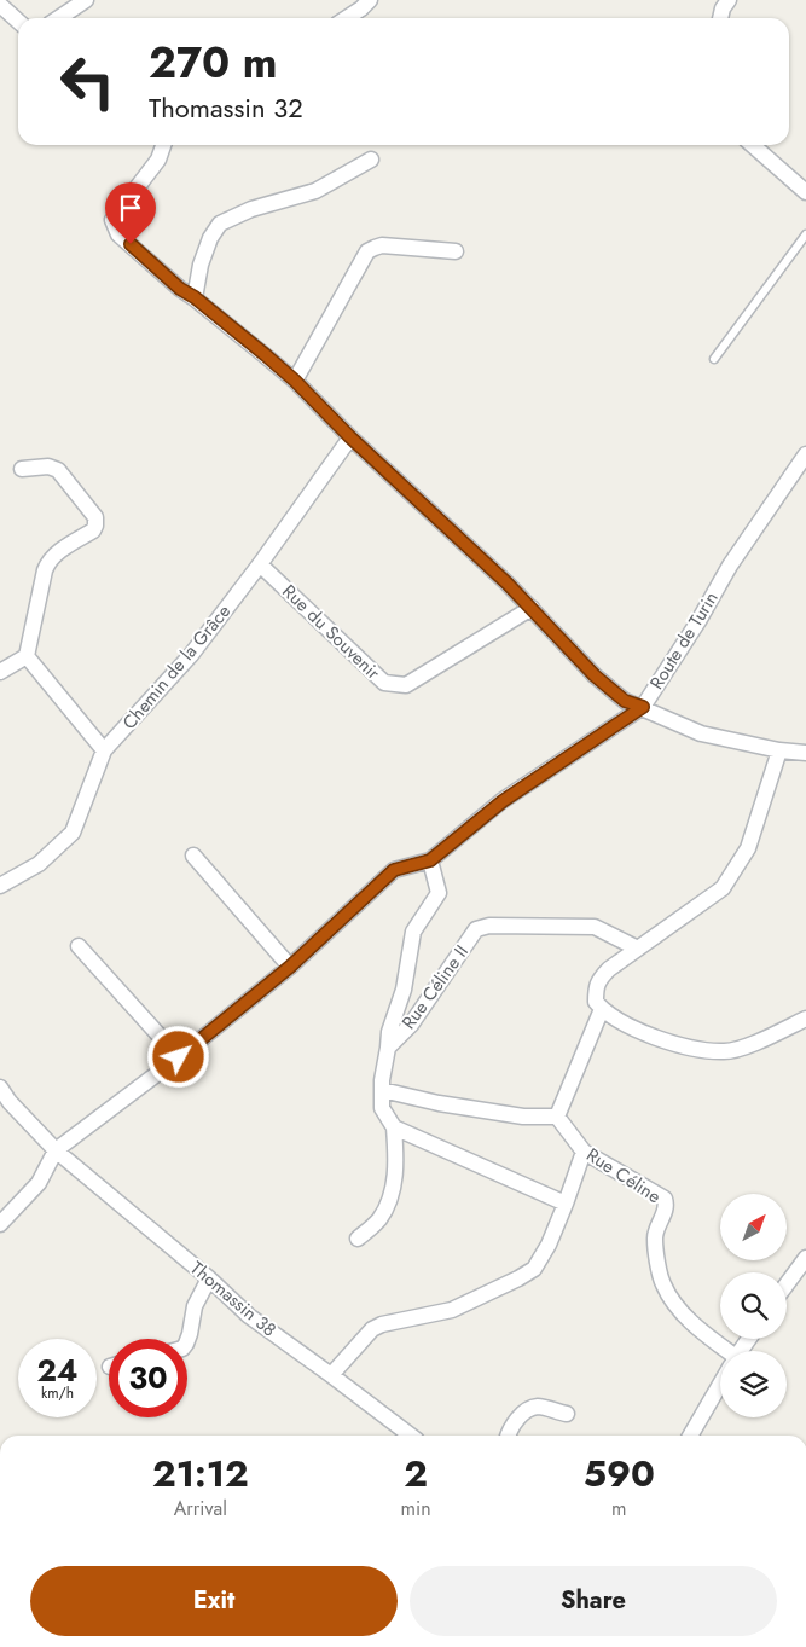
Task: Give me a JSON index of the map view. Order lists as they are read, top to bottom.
{
  "streets": {
    "street": [
      "Rue du Souvenir",
      "Route de Turin",
      "Chemin de la Grâce",
      "Rue Céline II",
      "Rue Céline",
      "Thomassin 38"
    ]
  },
  "crossings": [
    ["Rue du Souvenir", "Chemin de la Grâce"],
    ["Route de Turin", "Thomassin 38"]
  ],
  "north": "top right",
  "page": {
    "turn": ["270 m", "Thomassin 32"],
    "speed": "24 km/h",
    "limit": "30",
    "eta": [
      "21:12",
      "Arrival",
      "2",
      "min",
      "590",
      "m"
    ],
    "buttons": ["Exit", "Share"]
  }
}
